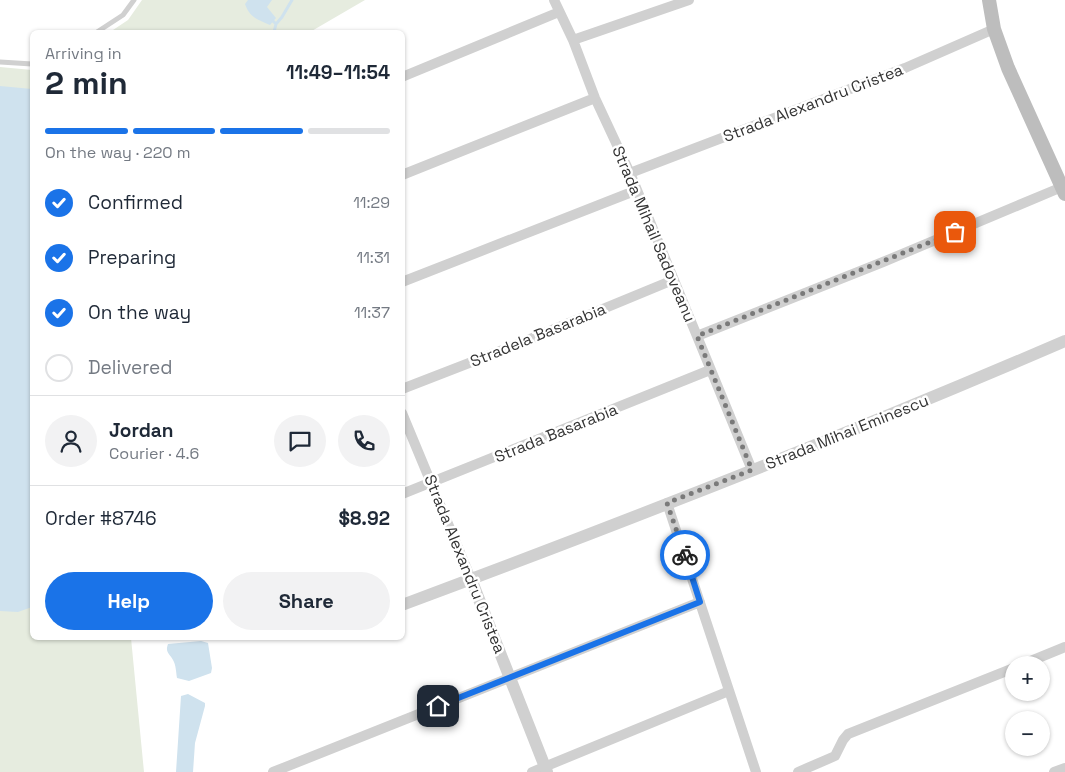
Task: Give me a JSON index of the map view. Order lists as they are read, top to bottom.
{
  "streets": {
    "street": [
      "Strada Alexandru Cristea",
      "Strada Mihail Sadoveanu",
      "Stradela Basarabia",
      "Strada Mihai Eminescu",
      "Strada Basarabia"
    ]
  },
  "crossings": [
    ["Strada Alexandru Cristea", "Strada Mihail Sadoveanu"],
    ["Strada Alexandru Cristea", "Strada Mihai Eminescu"],
    ["Strada Alexandru Cristea", "Strada Basarabia"],
    ["Strada Mihail Sadoveanu", "Stradela Basarabia"],
    ["Strada Mihail Sadoveanu", "Strada Mihai Eminescu"],
    ["Strada Mihail Sadoveanu", "Strada Basarabia"]
  ],
  "page": {
    "heading": ["2 min", "Arriving in", "11:49–11:54"],
    "panel": [
      "Jordan",
      "Courier · 4.6",
      "Order #8746",
      "$8.92"
    ],
    "bar": "On the way · 220 m",
    "list": [
      ["Confirmed", "11:29"],
      ["Preparing", "11:31"],
      ["On the way", "11:37"],
      "Delivered"
    ],
    "buttons": ["Help", "Share"],
    "map_buttons": ["+", "−"]
  }
}
